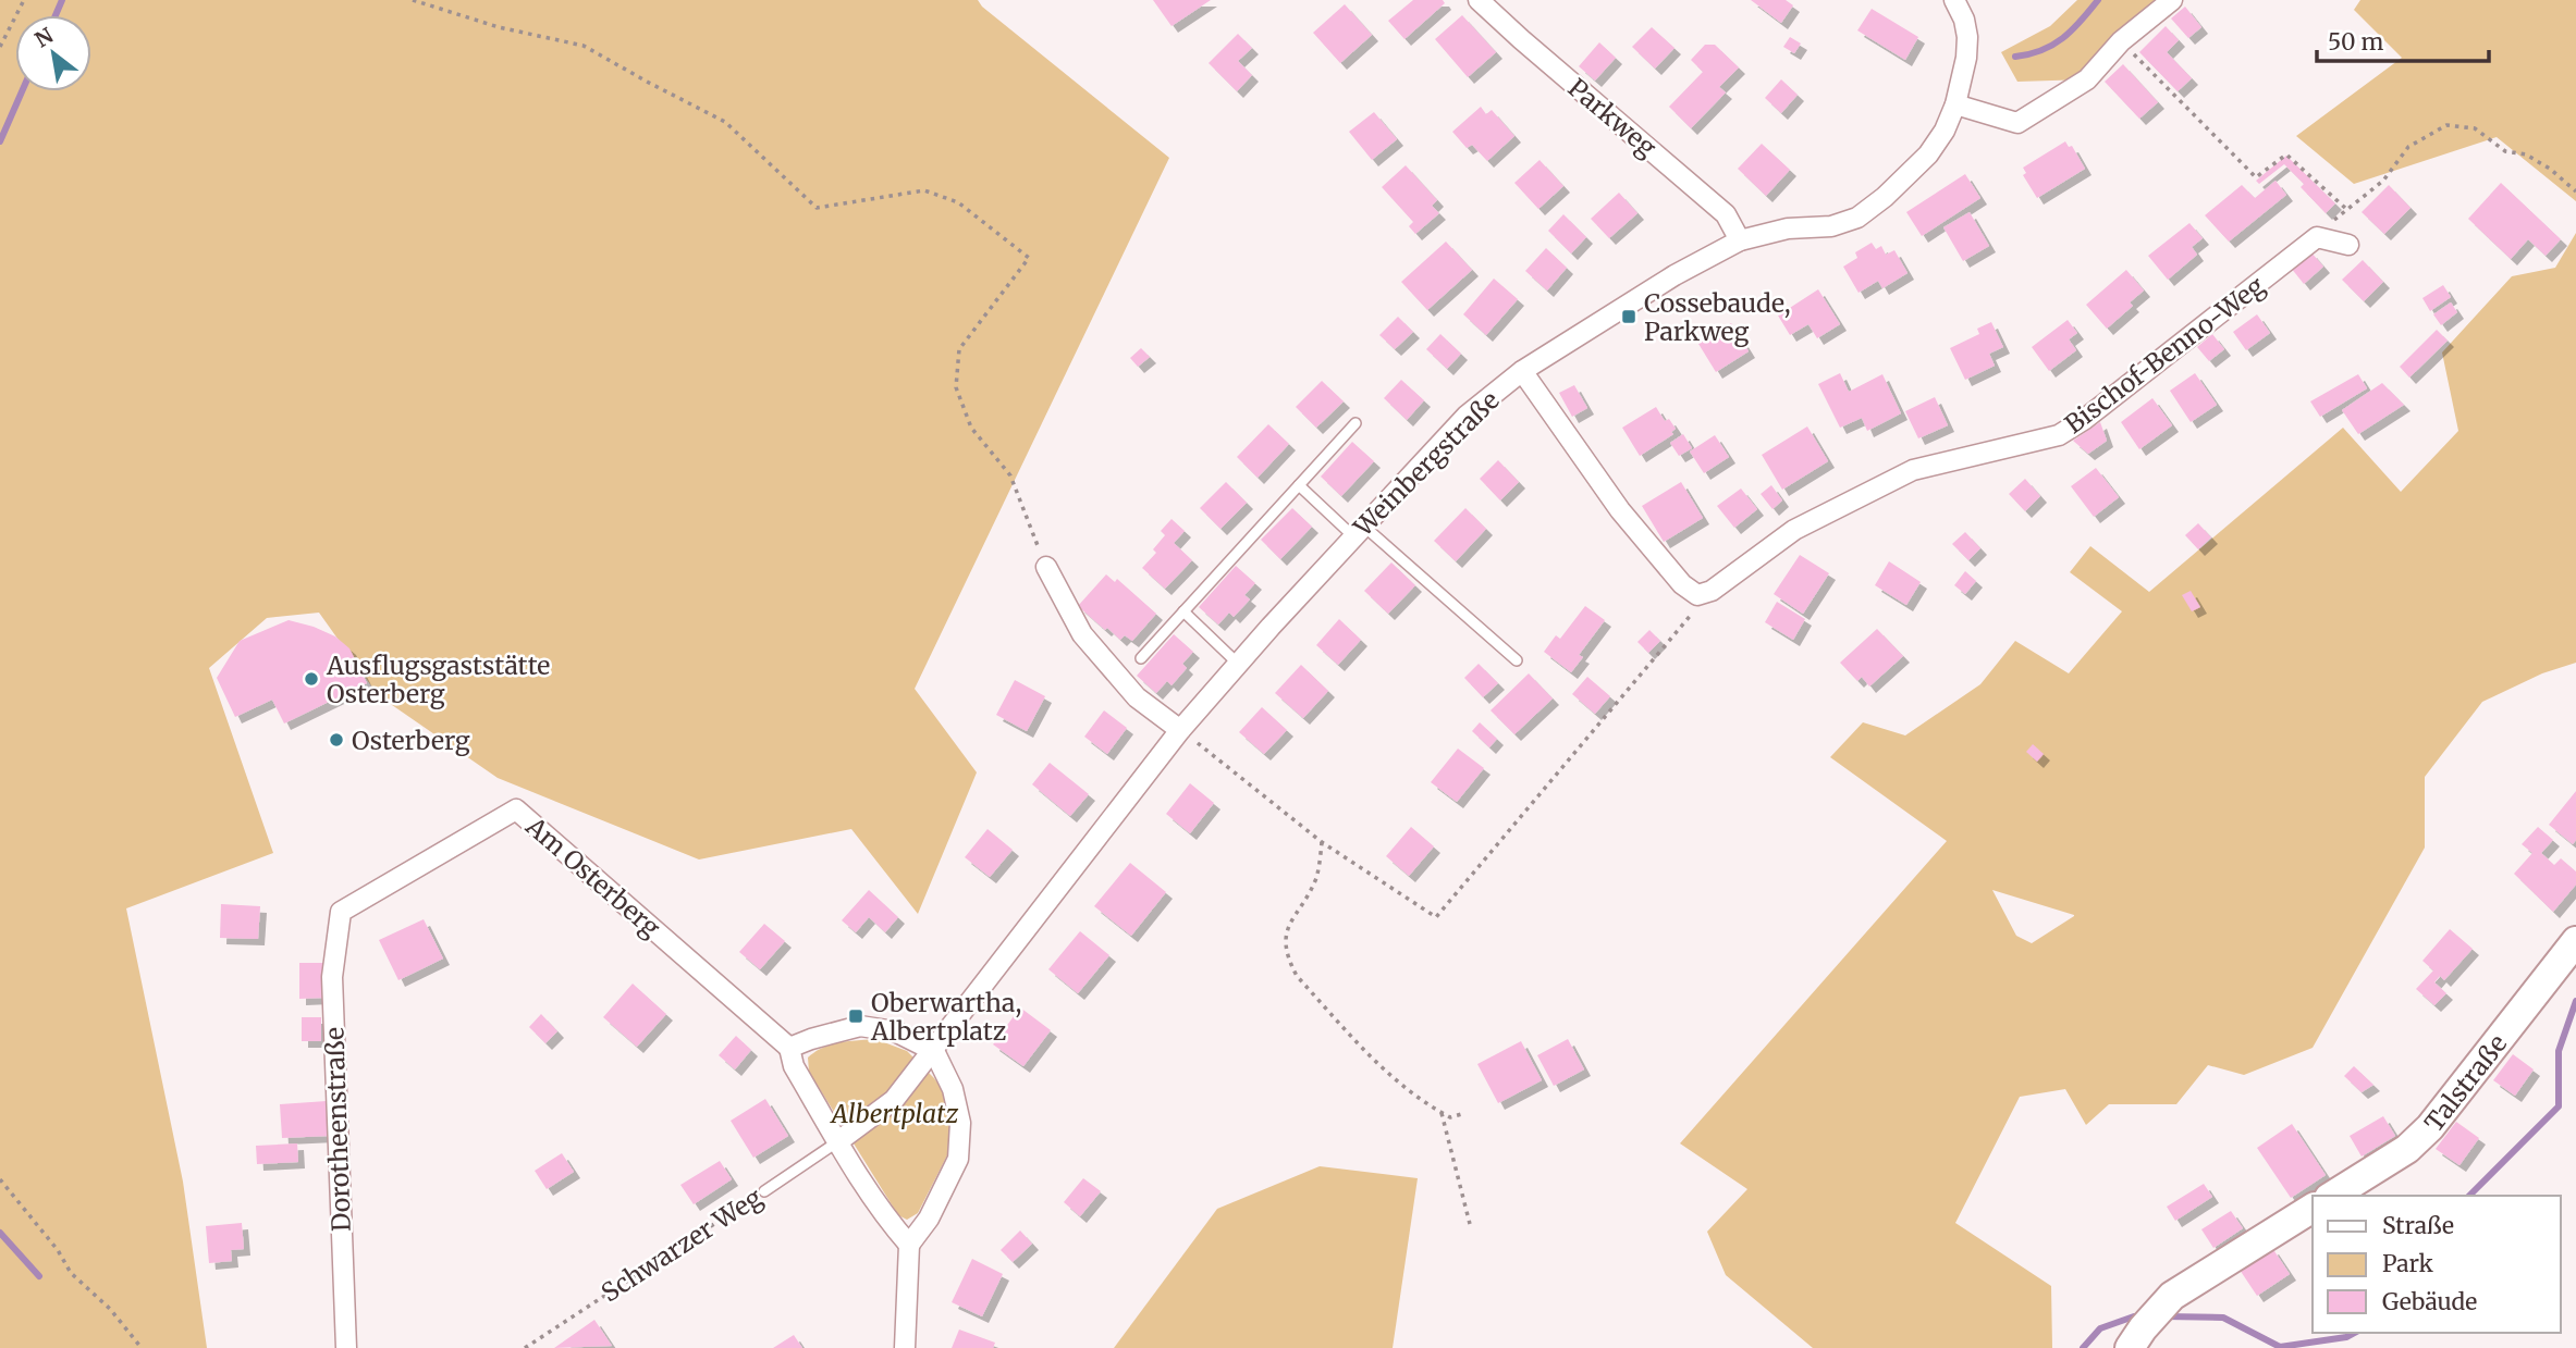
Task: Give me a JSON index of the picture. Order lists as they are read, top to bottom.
{
  "streets": {
    "street": [
      "Parkweg",
      "Bischof-Benno-Weg",
      "Weinbergstraße",
      "Am Osterberg",
      "Talstraße",
      "Dorotheenstraße"
    ],
    "lane": ["Schwarzer Weg"]
  },
  "crossings": [
    ["Parkweg", "Weinbergstraße"],
    ["Bischof-Benno-Weg", "Weinbergstraße"],
    ["Am Osterberg", "Dorotheenstraße"]
  ],
  "parks": ["Albertplatz"],
  "places": {
    "transit": ["Cossebaude, Parkweg", "Oberwartha, Albertplatz"],
    "other": ["Ausflugsgaststätte Osterberg", "Osterberg"]
  },
  "legend": ["Straße", "Park", "Gebäude"],
  "scale_bar": "50 m",
  "north": "top left"
}
